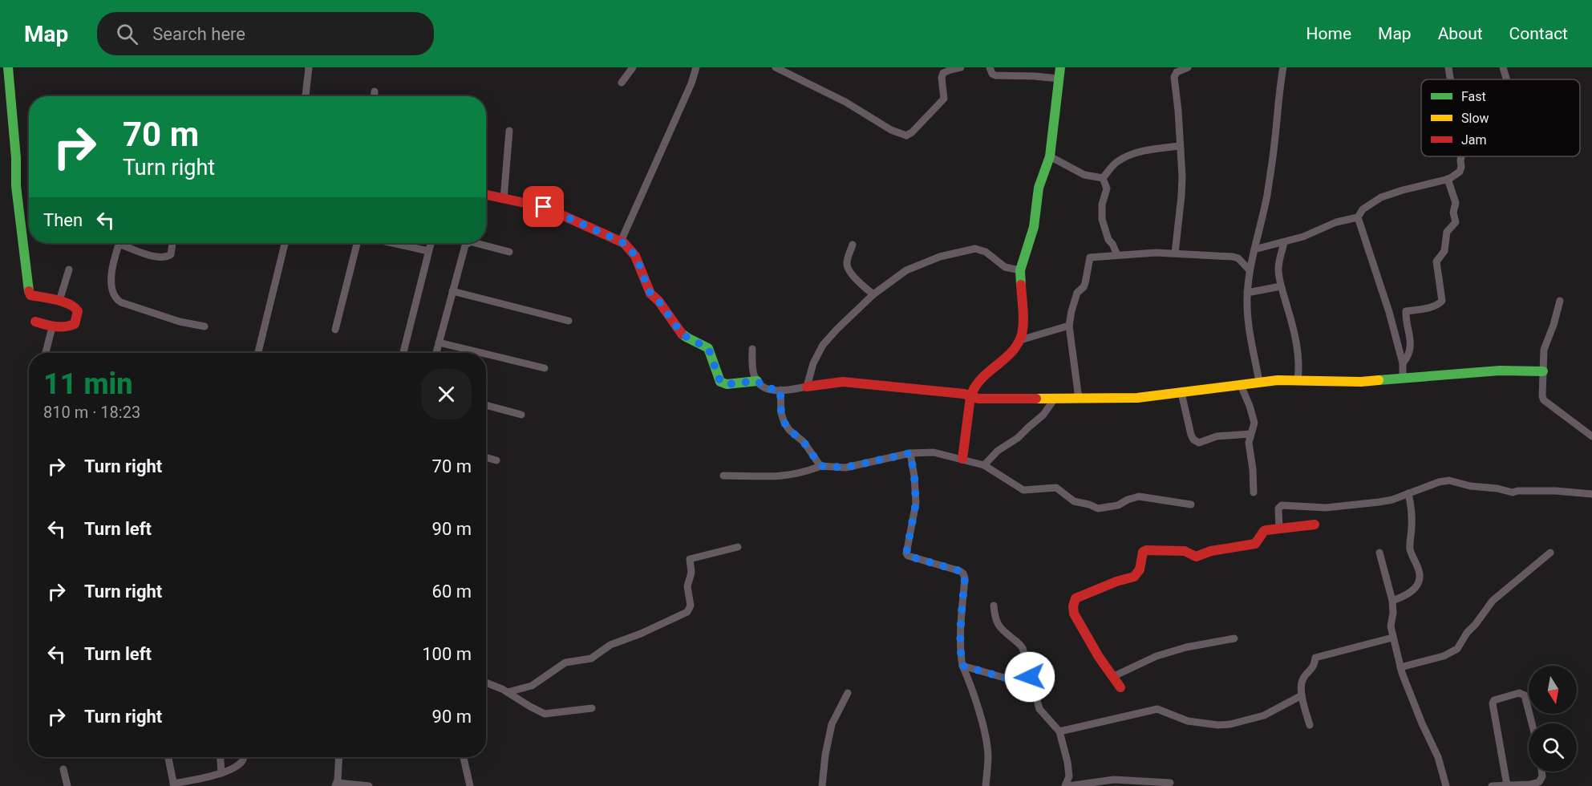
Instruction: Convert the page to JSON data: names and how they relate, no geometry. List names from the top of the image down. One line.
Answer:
{"legend":["Fast","Slow","Jam"],"north":"bottom","page":{"header":"Map","search":"Search here","nav":["Home","Map","About","Contact"],"turn":["70 m","Turn right"],"then":"Then","heading":["11 min","810 m · 18:23"],"list":[{"name":"Turn right","value":"70 m"},{"name":"Turn left","value":"90 m"},{"name":"Turn right","value":"60 m"},{"name":"Turn left","value":"100 m"},{"name":"Turn right","value":"90 m"}]}}
